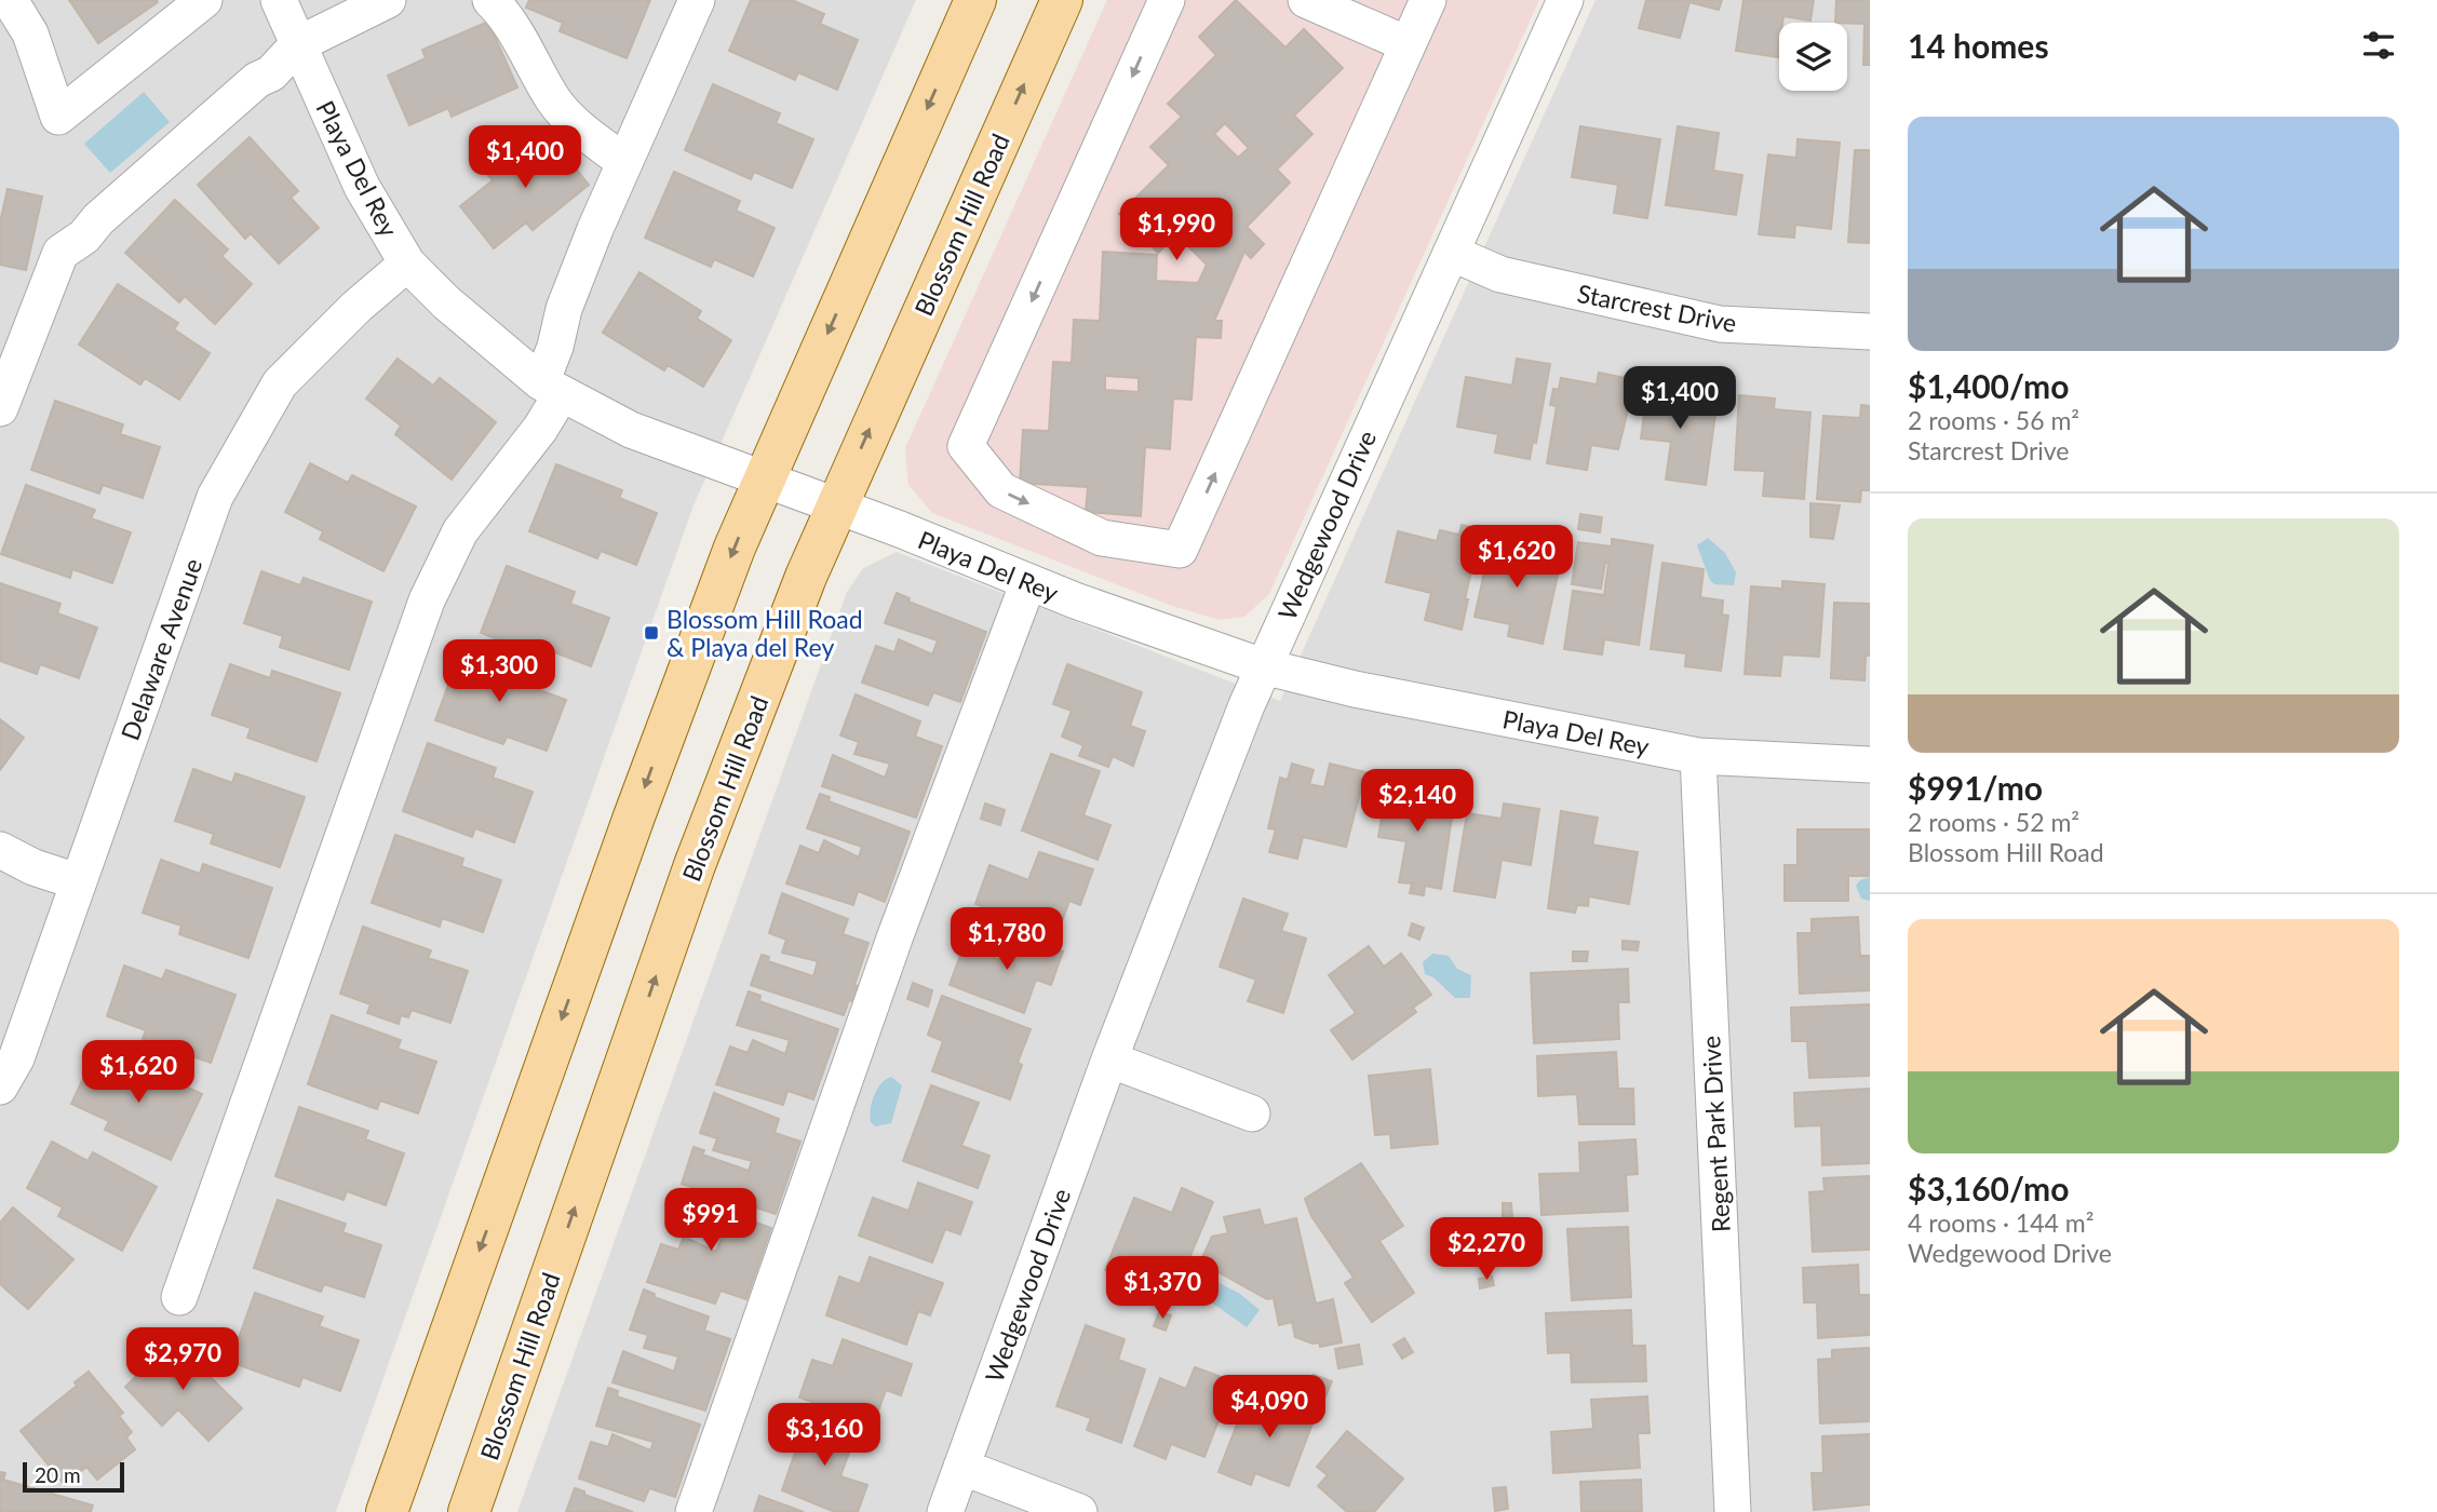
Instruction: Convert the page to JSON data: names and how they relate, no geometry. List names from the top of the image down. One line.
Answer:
{"streets":{"main road":["Blossom Hill Road"],"street":["Playa Del Rey","Starcrest Drive","Wedgewood Drive","Delaware Avenue","Regent Park Drive"]},"crossings":[["Playa Del Rey","Blossom Hill Road"],["Playa Del Rey","Wedgewood Drive"],["Playa Del Rey","Delaware Avenue"],["Playa Del Rey","Regent Park Drive"],["Starcrest Drive","Wedgewood Drive"]],"places":{"transit":["Blossom Hill Road & Playa del Rey"]},"scale_bar":"20 m","page":{"heading":"14 homes","list":[{"name":"$1,400/mo","note":"2 rooms · 56 m² · Starcrest Drive"},{"name":"$991/mo","note":"2 rooms · 52 m² · Blossom Hill Road"},{"name":"$3,160/mo","note":"4 rooms · 144 m² · Wedgewood Drive"}],"price":["$1,400","$1,990","$1,400","$1,620","$1,300","$2,140","$1,780","$1,620","$991","$2,270","$1,370","$2,970","$4,090","$3,160"],"scale":"20 m"}}
